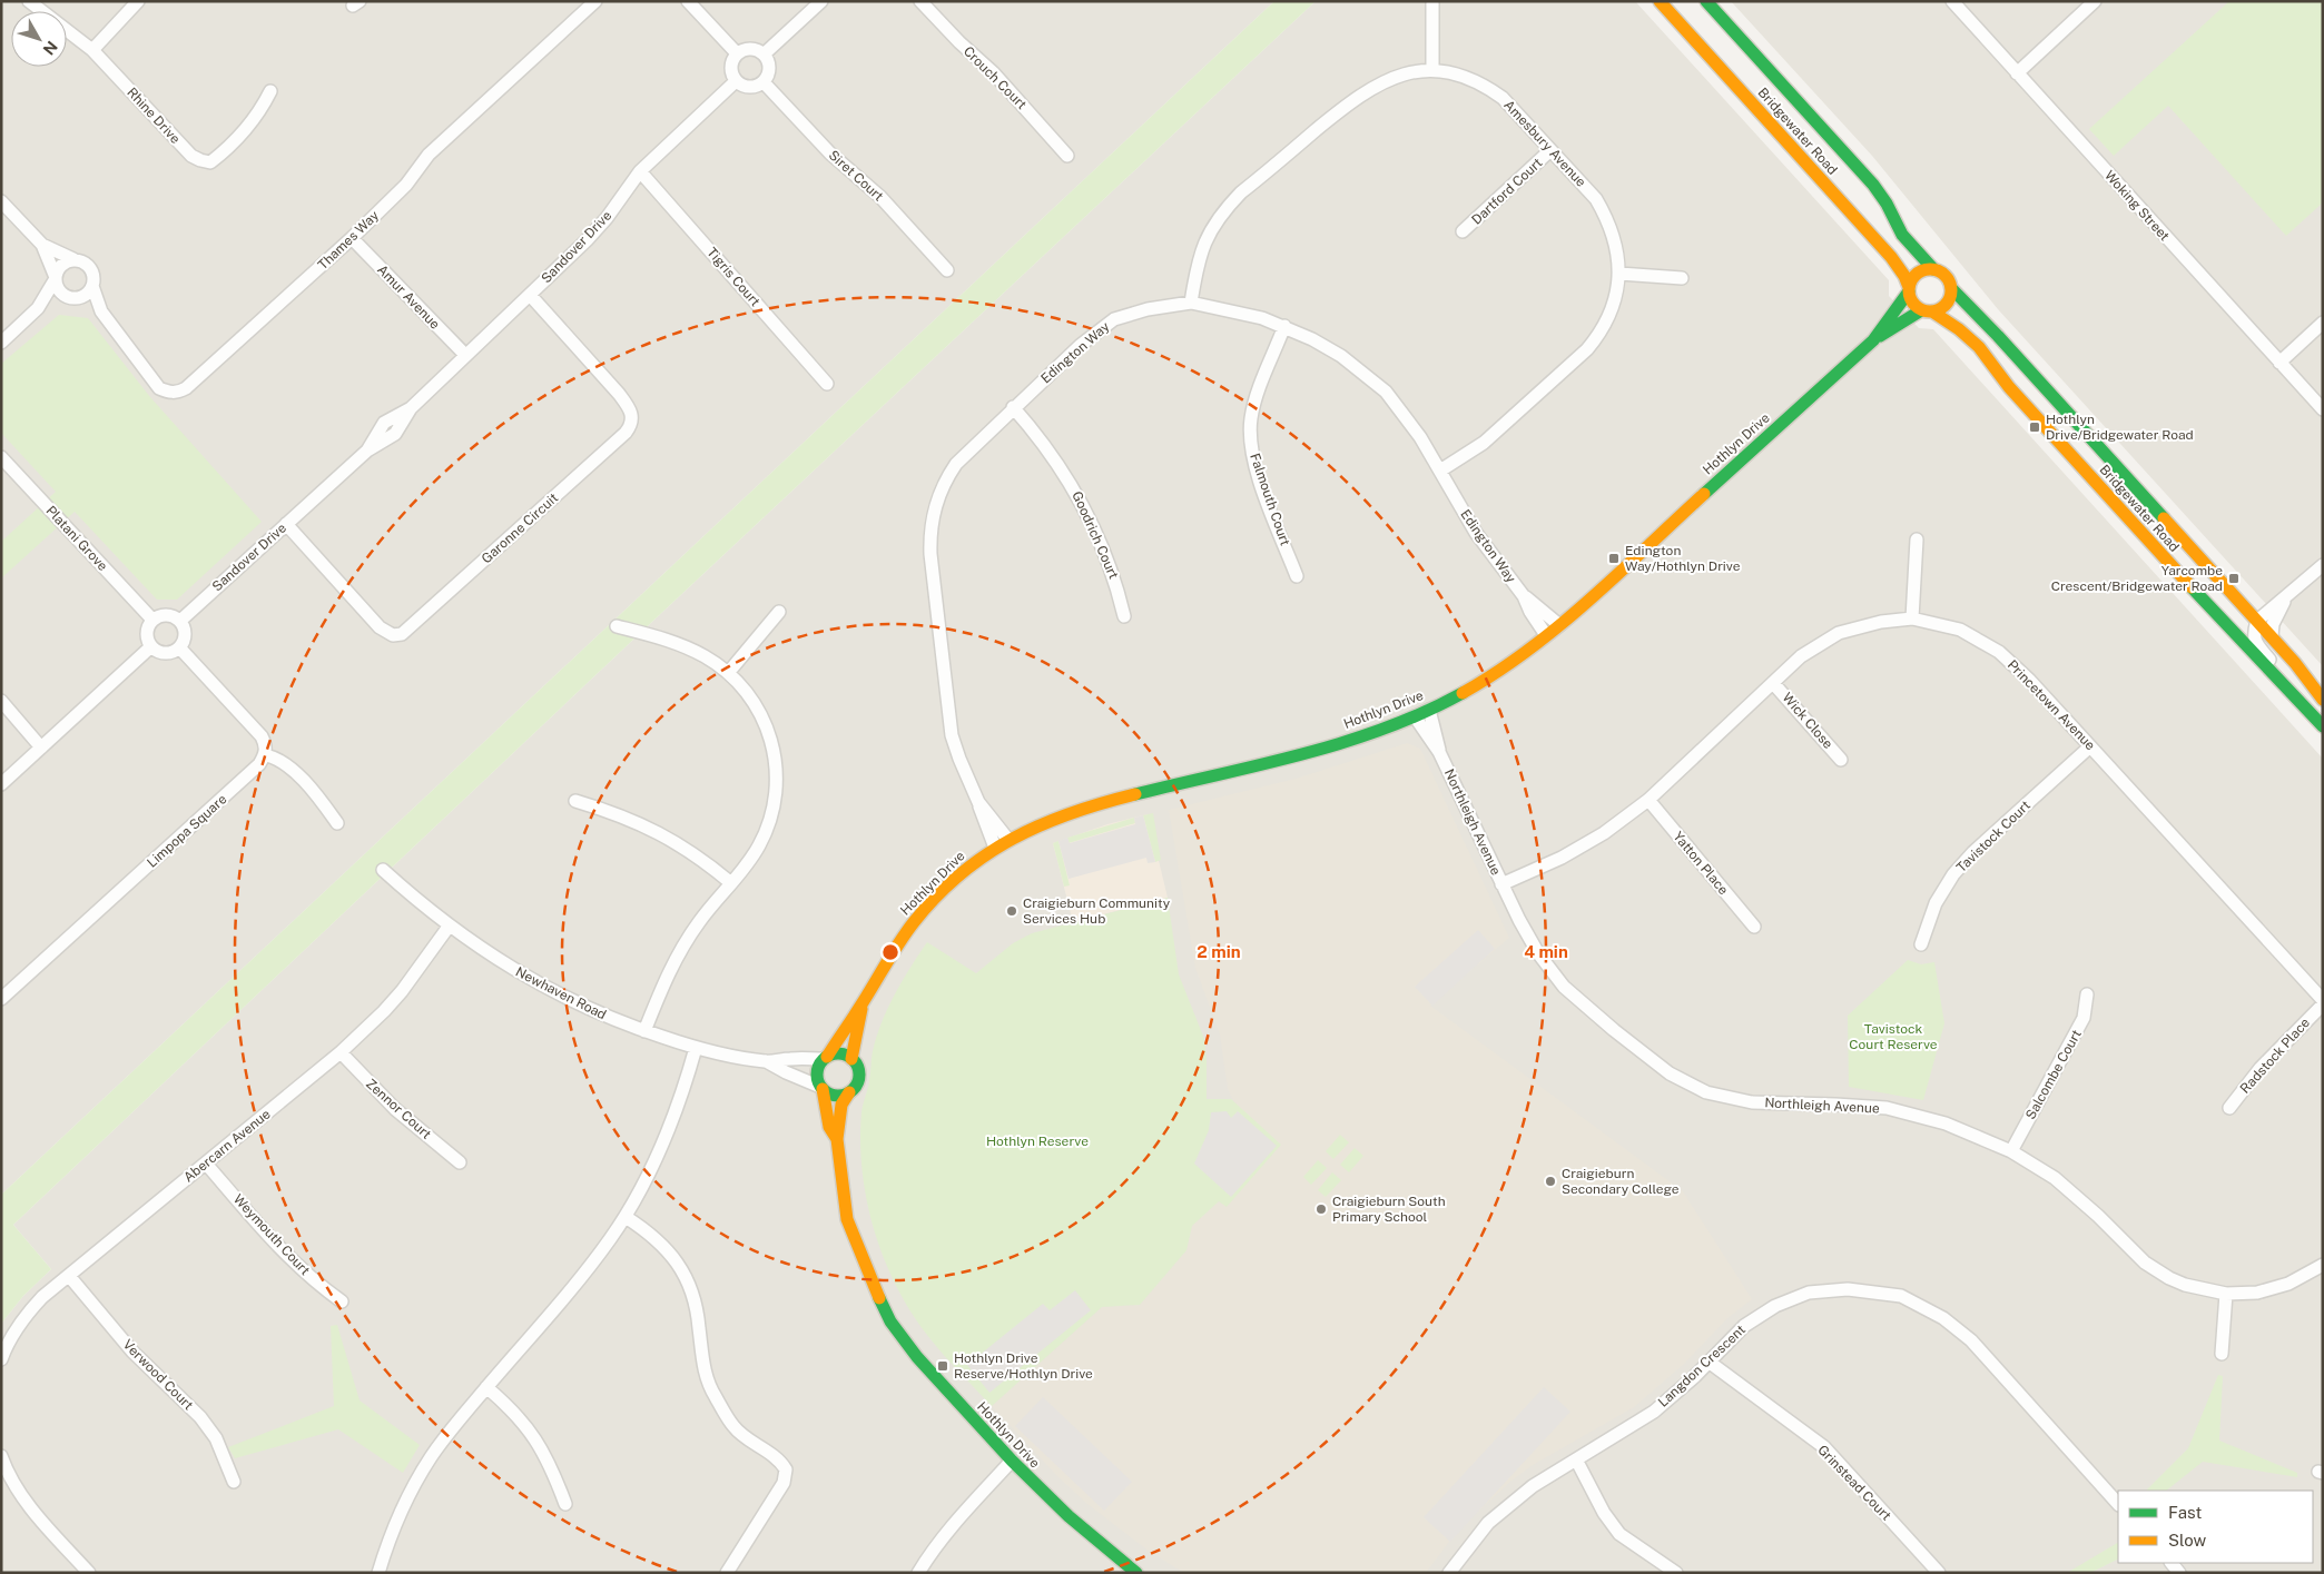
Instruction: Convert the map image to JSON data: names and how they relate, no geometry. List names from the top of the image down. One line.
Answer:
{"streets":{"street":["Crouch Court","Rhine Drive","Bridgewater Road","Amesbury Avenue","Siret Court","Dartford Court","Woking Street","Thames Way","Sandover Drive","Tigris Court","Amur Avenue","Edington Way","Hothlyn Drive","Falmouth Court","Garonne Circuit","Goodrich Court","Platani Grove","Princetown Avenue","Wick Close","Northleigh Avenue","Limpopa Square","Tavistock Court","Yatton Place","Newhaven Road","Radstock Place","Salcombe Court","Zennor Court","Abercarn Avenue","Weymouth Court","Langdon Crescent","Verwood Court","Grinstead Court"]},"crossings":[["Bridgewater Road","Hothlyn Drive"],["Amesbury Avenue","Dartford Court"],["Amesbury Avenue","Edington Way"],["Siret Court","Sandover Drive"],["Thames Way","Amur Avenue"],["Sandover Drive","Tigris Court"],["Sandover Drive","Amur Avenue"],["Sandover Drive","Garonne Circuit"],["Sandover Drive","Platani Grove"],["Edington Way","Hothlyn Drive"],["Edington Way","Falmouth Court"],["Edington Way","Goodrich Court"],["Hothlyn Drive","Northleigh Avenue"],["Hothlyn Drive","Newhaven Road"],["Princetown Avenue","Wick Close"],["Princetown Avenue","Northleigh Avenue"],["Princetown Avenue","Tavistock Court"],["Princetown Avenue","Yatton Place"],["Northleigh Avenue","Salcombe Court"],["Newhaven Road","Abercarn Avenue"],["Zennor Court","Abercarn Avenue"],["Abercarn Avenue","Weymouth Court"],["Abercarn Avenue","Verwood Court"],["Langdon Crescent","Grinstead Court"]],"parks":["Tavistock Court Reserve","Hothlyn Reserve"],"places":{"transit":["Hothlyn Drive/Bridgewater Road","Edington Way/Hothlyn Drive","Yarcombe Crescent/Bridgewater Road","Hothlyn Drive Reserve/Hothlyn Drive"],"other":["Craigieburn Community Services Hub","Craigieburn Secondary College","Craigieburn South Primary School"]},"legend":["Fast","Slow"],"north":"bottom right","rings":["2 min","4 min"]}
